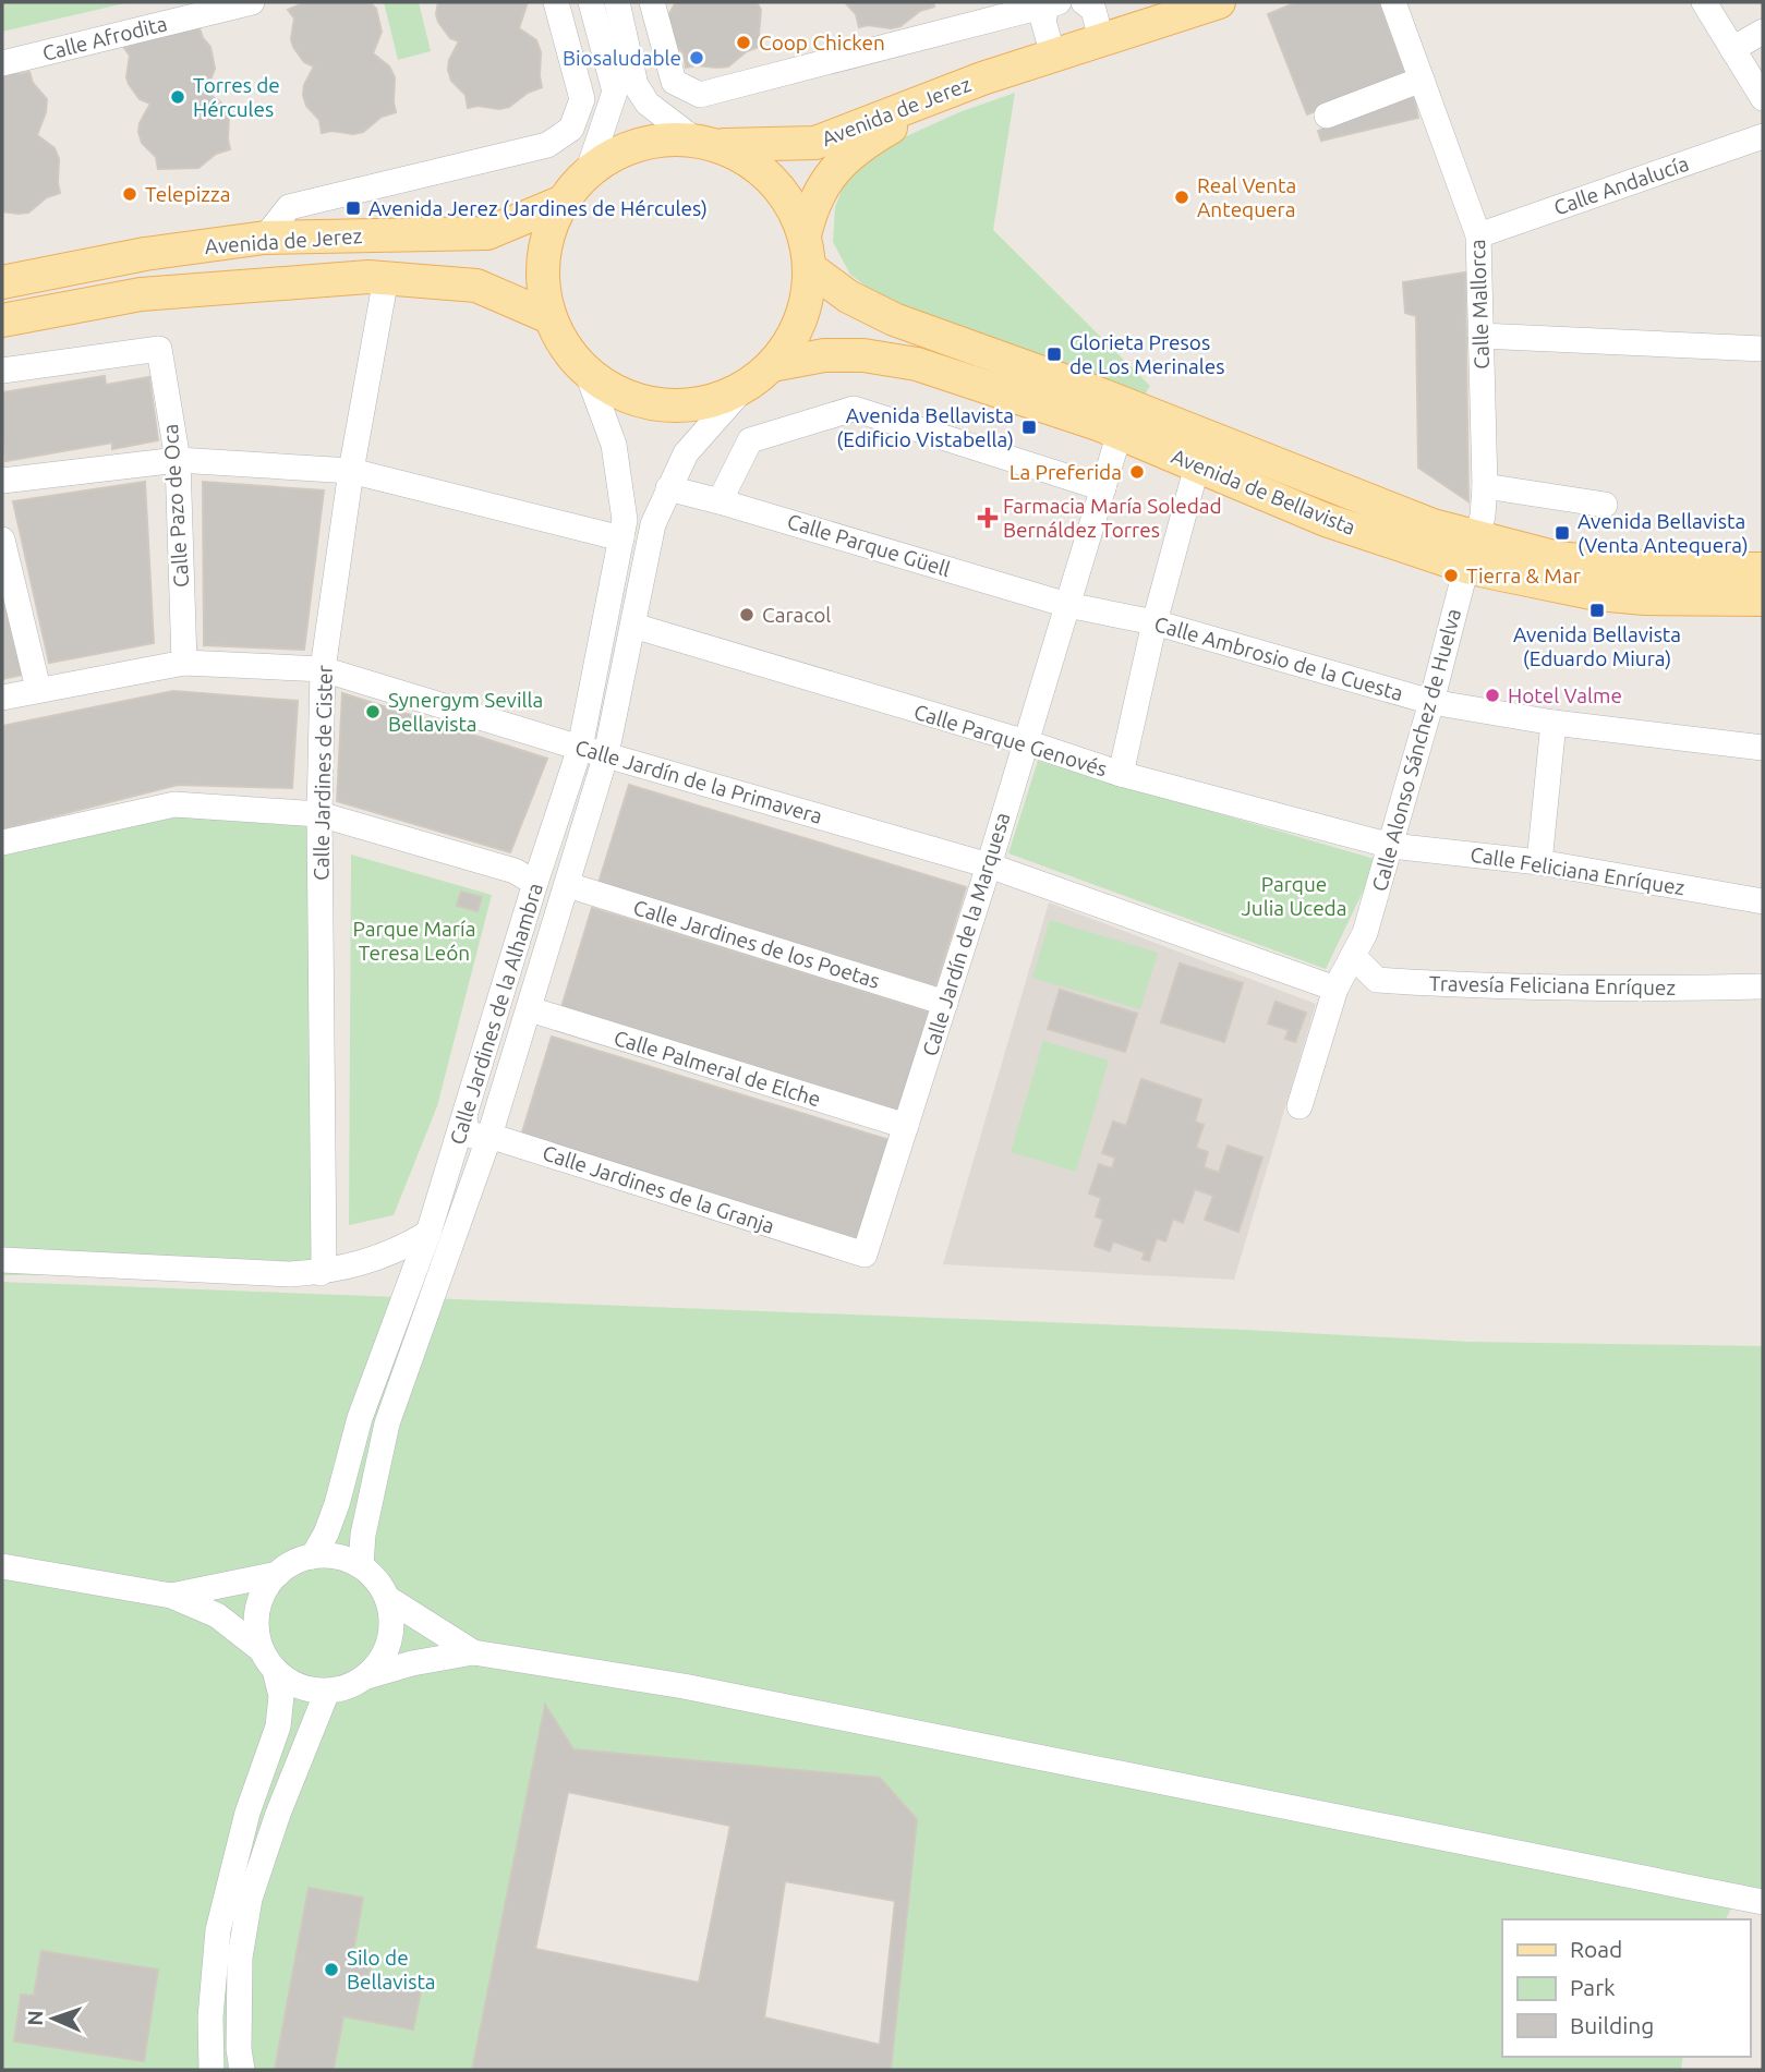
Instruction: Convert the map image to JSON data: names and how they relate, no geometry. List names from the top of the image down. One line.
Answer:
{"streets":{"main road":["Avenida de Jerez","Avenida de Bellavista"],"street":["Calle Afrodita","Calle Andalucía","Calle Mallorca","Calle Pazo de Oca","Calle Parque Güell","Calle Ambrosio de la Cuesta","Calle Parque Genovés","Calle Alonso Sánchez de Huelva","Calle Jardines de Cister","Calle Jardín de la Primavera","Calle Feliciana Enríquez","Calle Jardín de la Marquesa","Calle Jardines de los Poetas","Travesía Feliciana Enríquez","Calle Jardines de la Alhambra","Calle Palmeral de Elche","Calle Jardines de la Granja"]},"crossings":[["Avenida de Jerez","Avenida de Bellavista"],["Avenida de Jerez","Calle Jardines de Cister"],["Avenida de Jerez","Calle Jardines de la Alhambra"],["Calle Andalucía","Calle Mallorca"],["Calle Mallorca","Avenida de Bellavista"],["Calle Mallorca","Calle Alonso Sánchez de Huelva"],["Avenida de Bellavista","Calle Alonso Sánchez de Huelva"],["Avenida de Bellavista","Calle Jardín de la Marquesa"],["Avenida de Bellavista","Calle Jardines de la Alhambra"],["Calle Pazo de Oca","Calle Jardín de la Primavera"],["Calle Parque Güell","Calle Ambrosio de la Cuesta"],["Calle Parque Güell","Calle Jardín de la Marquesa"],["Calle Parque Güell","Calle Jardines de la Alhambra"],["Calle Ambrosio de la Cuesta","Calle Alonso Sánchez de Huelva"],["Calle Ambrosio de la Cuesta","Calle Jardín de la Marquesa"],["Calle Parque Genovés","Calle Alonso Sánchez de Huelva"],["Calle Parque Genovés","Calle Feliciana Enríquez"],["Calle Parque Genovés","Calle Jardín de la Marquesa"],["Calle Parque Genovés","Calle Jardines de la Alhambra"],["Calle Alonso Sánchez de Huelva","Calle Jardín de la Primavera"],["Calle Alonso Sánchez de Huelva","Calle Feliciana Enríquez"],["Calle Alonso Sánchez de Huelva","Travesía Feliciana Enríquez"],["Calle Jardines de Cister","Calle Jardín de la Primavera"],["Calle Jardín de la Primavera","Calle Jardín de la Marquesa"],["Calle Jardín de la Primavera","Calle Jardines de la Alhambra"],["Calle Jardín de la Marquesa","Calle Jardines de los Poetas"],["Calle Jardín de la Marquesa","Calle Palmeral de Elche"],["Calle Jardín de la Marquesa","Calle Jardines de la Granja"],["Calle Jardines de los Poetas","Calle Jardines de la Alhambra"],["Calle Jardines de la Alhambra","Calle Palmeral de Elche"],["Calle Jardines de la Alhambra","Calle Jardines de la Granja"]],"parks":["Parque Julia Uceda","Parque María Teresa León"],"places":{"other":["Coop Chicken","Biosaludable","Torres de Hércules","Telepizza","Real Venta Antequera","La Preferida","Tierra & Mar","Caracol","Hotel Valme","Synergym Sevilla Bellavista","Silo de Bellavista"],"transit":["Avenida Jerez (Jardines de Hércules)","Glorieta Presos de Los Merinales","Avenida Bellavista (Edificio Vistabella)","Avenida Bellavista (Venta Antequera)","Avenida Bellavista (Eduardo Miura)"],"health":["Farmacia María Soledad Bernáldez Torres"]},"legend":["Road","Park","Building"],"north":"left"}
